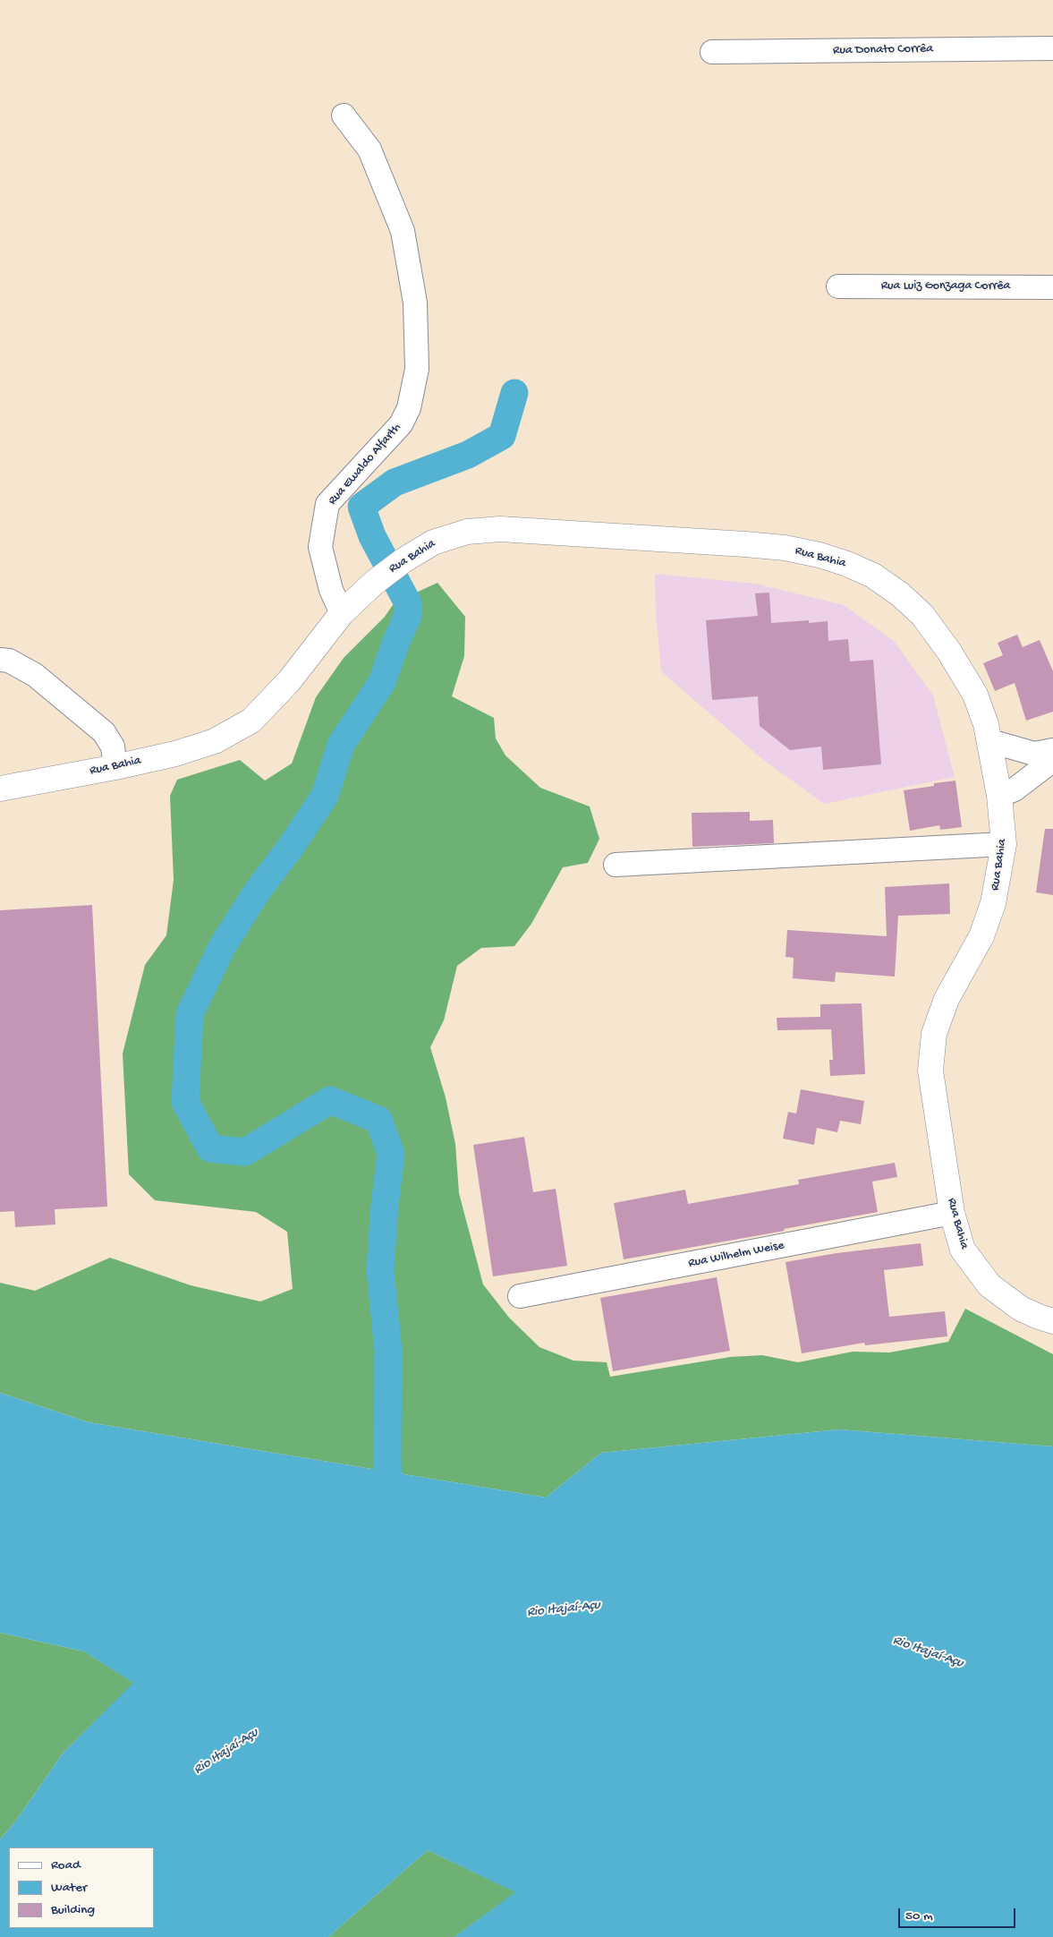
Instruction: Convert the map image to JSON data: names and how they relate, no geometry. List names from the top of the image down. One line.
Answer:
{"streets":{"main road":["Rua Bahia"],"street":["Rua Donato Corrêa","Rua Luiz Gonzaga Corrêa","Rua Ewaldo Alfarth","Rua Wilhelm Weise"]},"crossings":[["Rua Ewaldo Alfarth","Rua Bahia"],["Rua Bahia","Rua Wilhelm Weise"]],"water":["Rio Itajaí-Açu"],"legend":["Road","Water","Building"],"scale_bar":"50 m"}
